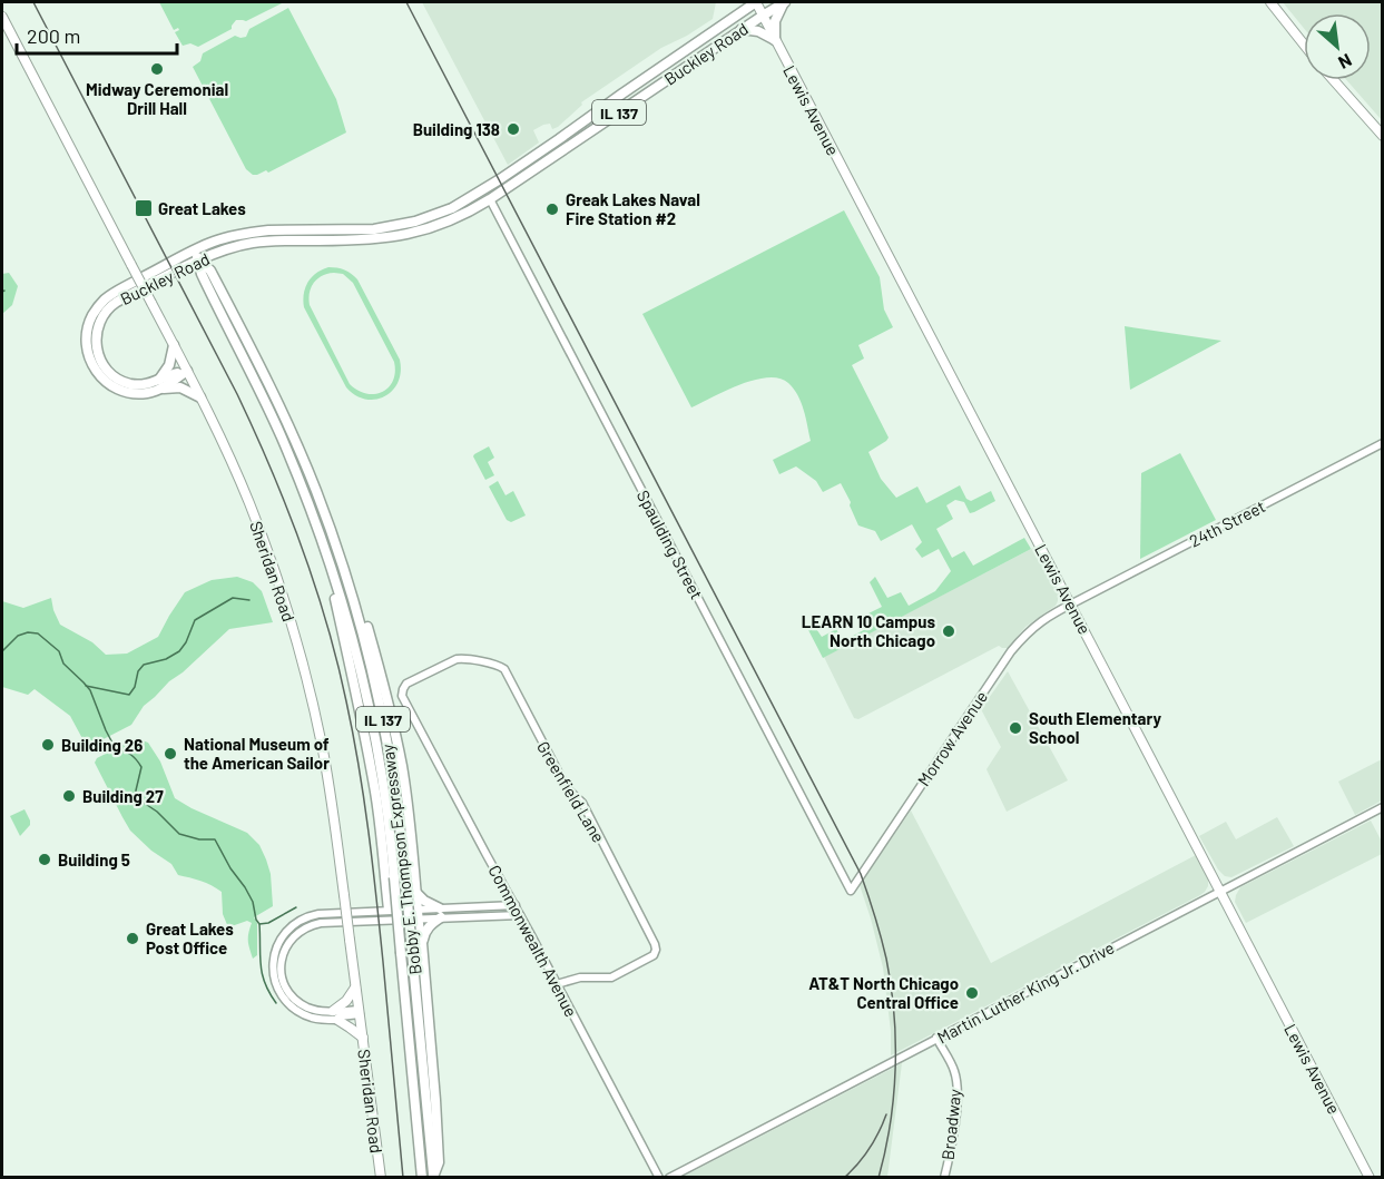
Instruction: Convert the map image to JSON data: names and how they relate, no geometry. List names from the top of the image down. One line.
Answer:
{"streets":{"highway":["Buckley Road","IL 137","Bobby E. Thompson Expressway"],"main road":["Lewis Avenue","Sheridan Road"],"street":["24th Street","Spaulding Street","Morrow Avenue","Greenfield Lane","Commonwealth Avenue","Martin Luther King Jr. Drive","Broadway"]},"crossings":[["Buckley Road","Lewis Avenue"],["Buckley Road","Spaulding Street"],["Buckley Road","Sheridan Road"],["Buckley Road","Bobby E. Thompson Expressway"],["Lewis Avenue","24th Street"],["Lewis Avenue","Morrow Avenue"],["Lewis Avenue","Martin Luther King Jr. Drive"],["24th Street","Morrow Avenue"],["Spaulding Street","Morrow Avenue"],["Greenfield Lane","Commonwealth Avenue"],["Martin Luther King Jr. Drive","Broadway"]],"places":{"other":["Midway Ceremonial Drill Hall","Building 138","Greak Lakes Naval Fire Station #2","LEARN 10 Campus North Chicago","South Elementary School","Building 26","National Museum of the American Sailor","Building 27","Building 5","Great Lakes Post Office","AT&T North Chicago Central Office"],"transit":["Great Lakes"]},"scale_bar":"200 m","north":"bottom right"}
